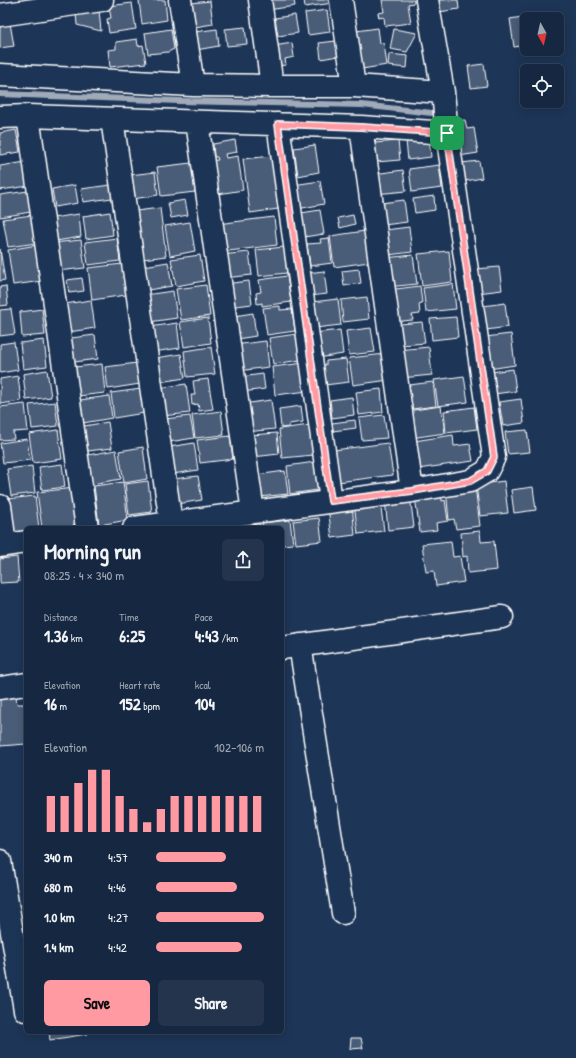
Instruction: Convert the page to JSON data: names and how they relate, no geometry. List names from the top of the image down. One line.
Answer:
{"north":"bottom","page":{"heading":["Morning run","08:25 · 4 × 340 m"],"stats":[["Distance","1.36 km"],["Time","6:25"],["Pace","4:43 /km"],["Elevation","16 m"],["Heart rate","152 bpm"],["kcal","104"]],"chart":["Elevation","102–106 m"],"list":[{"name":"340 m","note":"4:57"},{"name":"680 m","note":"4:46"},{"name":"1.0 km","note":"4:27"},{"name":"1.4 km","note":"4:42"}],"buttons":["Save","Share"]}}
